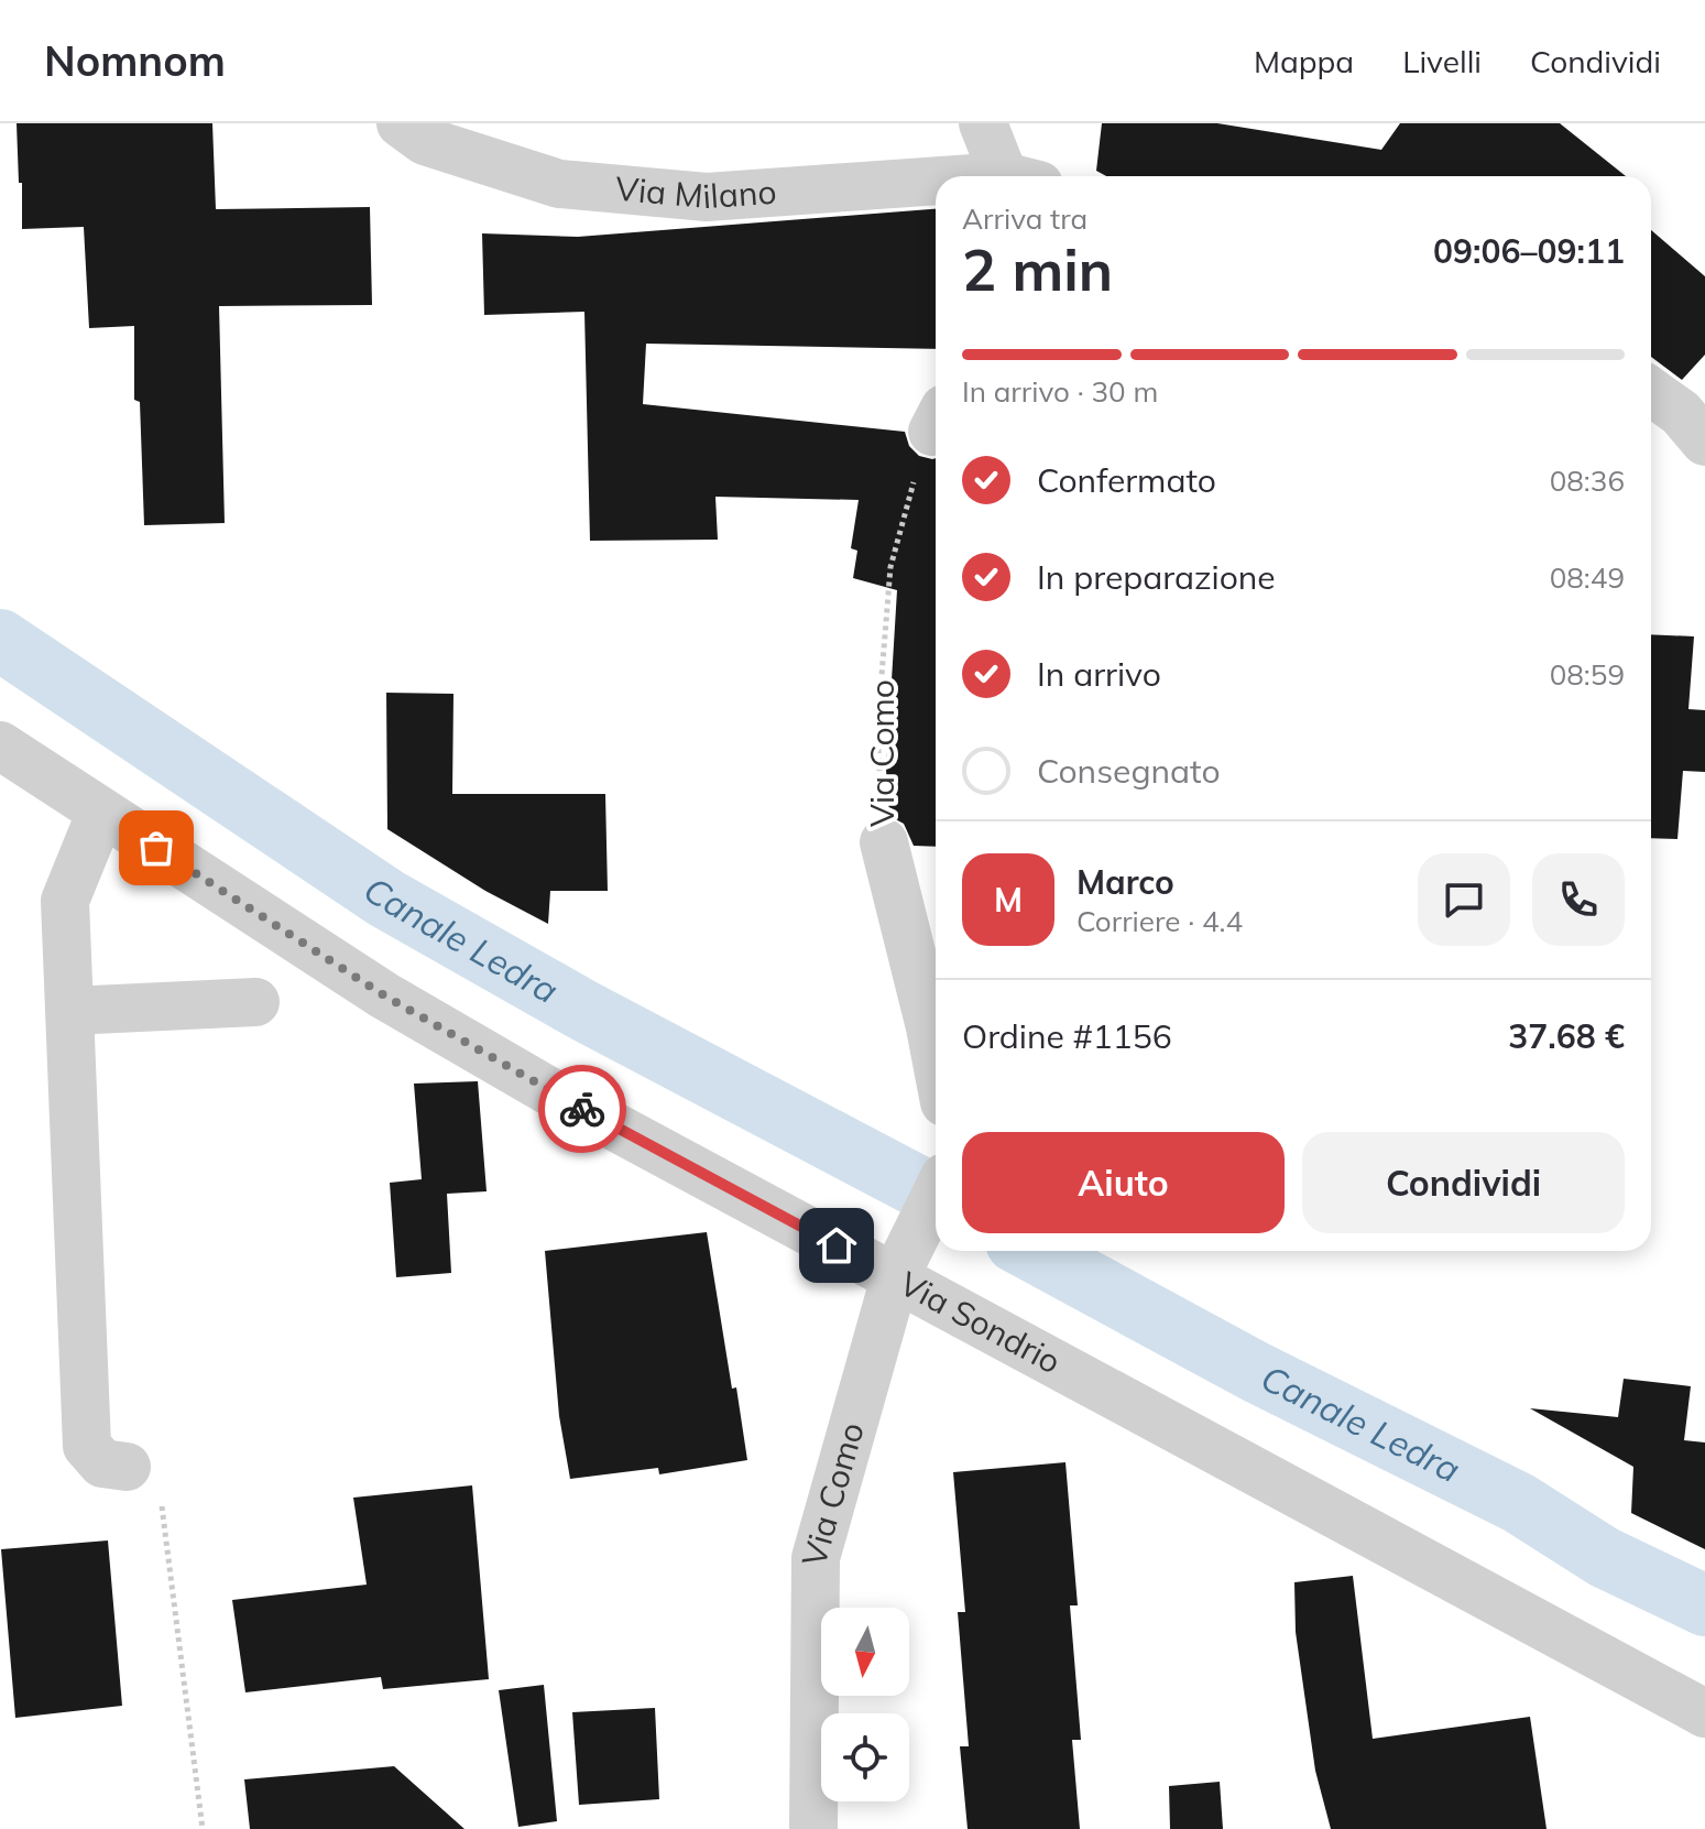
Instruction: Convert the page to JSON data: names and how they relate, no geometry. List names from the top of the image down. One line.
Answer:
{"streets":{"street":["Via Milano","Via Como","Via Sondrio"]},"crossings":[["Via Como","Via Sondrio"]],"water":["Canale Ledra"],"north":"bottom","page":{"header":"Nomnom","nav":["Mappa","Livelli","Condividi"],"heading":["2 min","Arriva tra","09:06–09:11"],"panel":["Marco","Corriere · 4.4","Ordine #1156","37.68 €"],"bar":"In arrivo · 30 m","list":[["Confermato","08:36"],["In preparazione","08:49"],["In arrivo","08:59"],"Consegnato"],"round":"M","buttons":["Aiuto","Condividi"]}}
